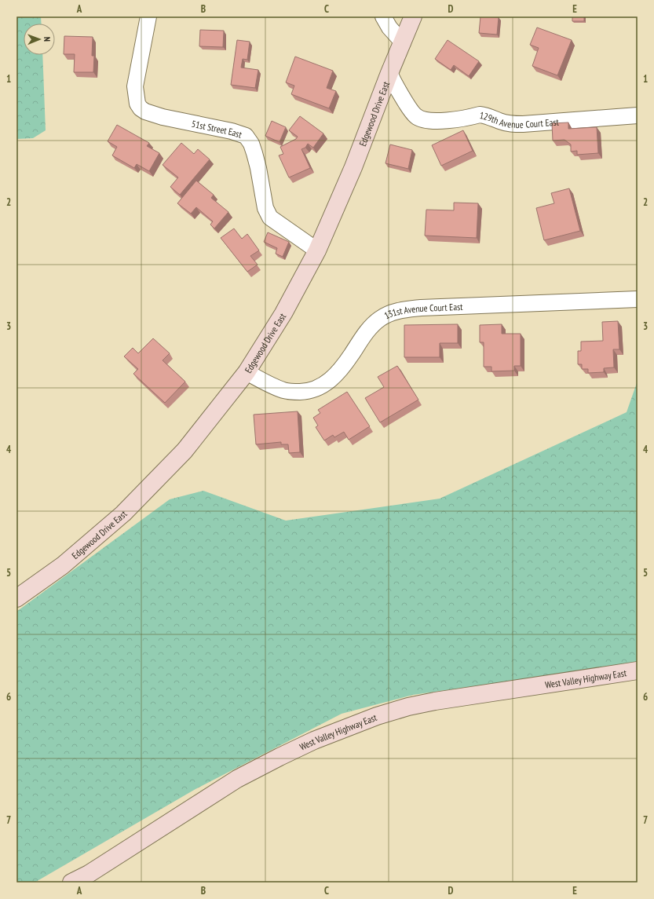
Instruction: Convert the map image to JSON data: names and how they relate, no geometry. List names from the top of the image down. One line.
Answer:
{"streets":{"street":["Edgewood Drive East","129th Avenue Court East","51st Street East","131st Avenue Court East","West Valley Highway East"]},"crossings":[["Edgewood Drive East","129th Avenue Court East"],["Edgewood Drive East","51st Street East"],["Edgewood Drive East","131st Avenue Court East"]],"north":"right","grid":{"columns":["A","B","C","D","E"],"rows":["1","2","3","4","5","6","7"]}}
